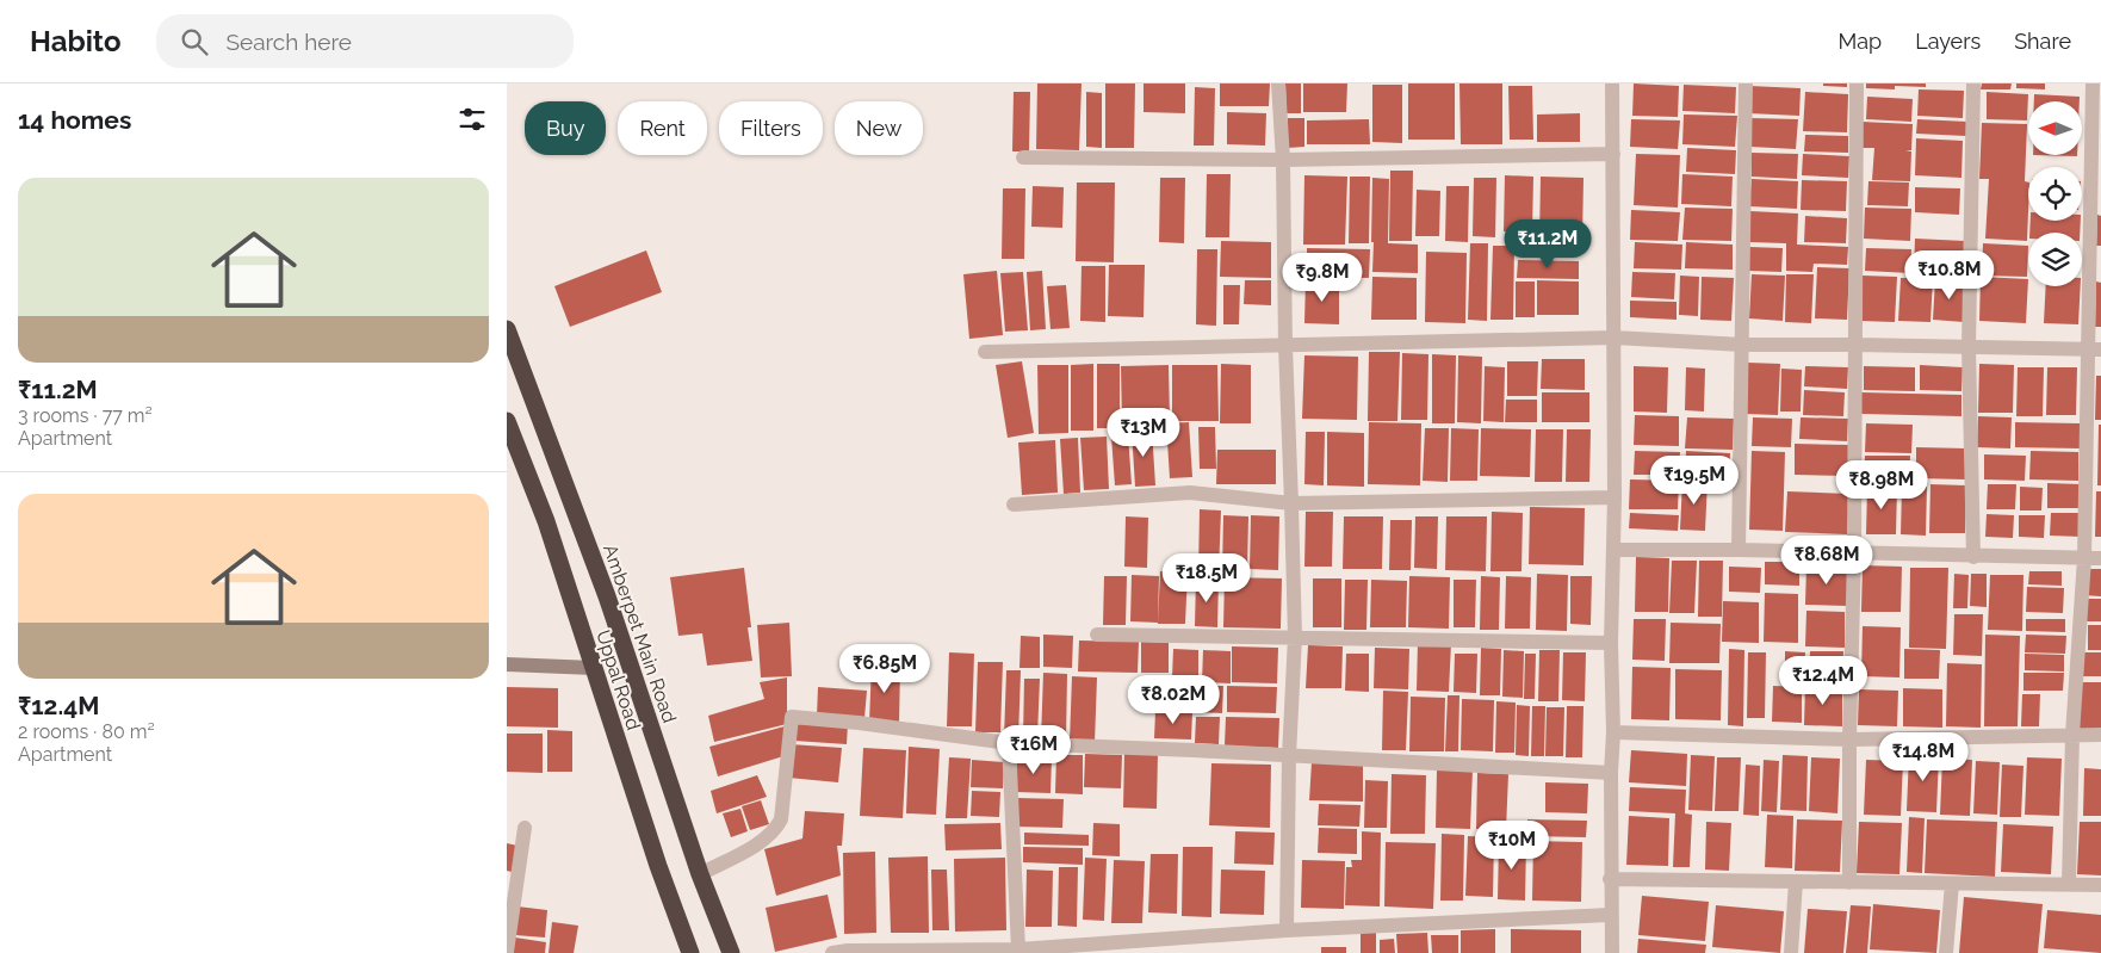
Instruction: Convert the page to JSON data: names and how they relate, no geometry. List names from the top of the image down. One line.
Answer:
{"streets":{"highway":["Amberpet Main Road","Uppal Road"]},"north":"left","page":{"header":"Habito","search":"Search here","nav":["Map","Layers","Share"],"heading":"14 homes","chip":["Buy","Rent","Filters","New"],"list":[{"name":"₹11.2M","note":"3 rooms · 77 m² · Apartment"},{"name":"₹12.4M","note":"2 rooms · 80 m² · Apartment"}],"price":["₹11.2M","₹10.8M","₹9.8M","₹13M","₹19.5M","₹8.98M","₹8.68M","₹18.5M","₹6.85M","₹12.4M","₹8.02M","₹16M","₹14.8M","₹10M"]}}
